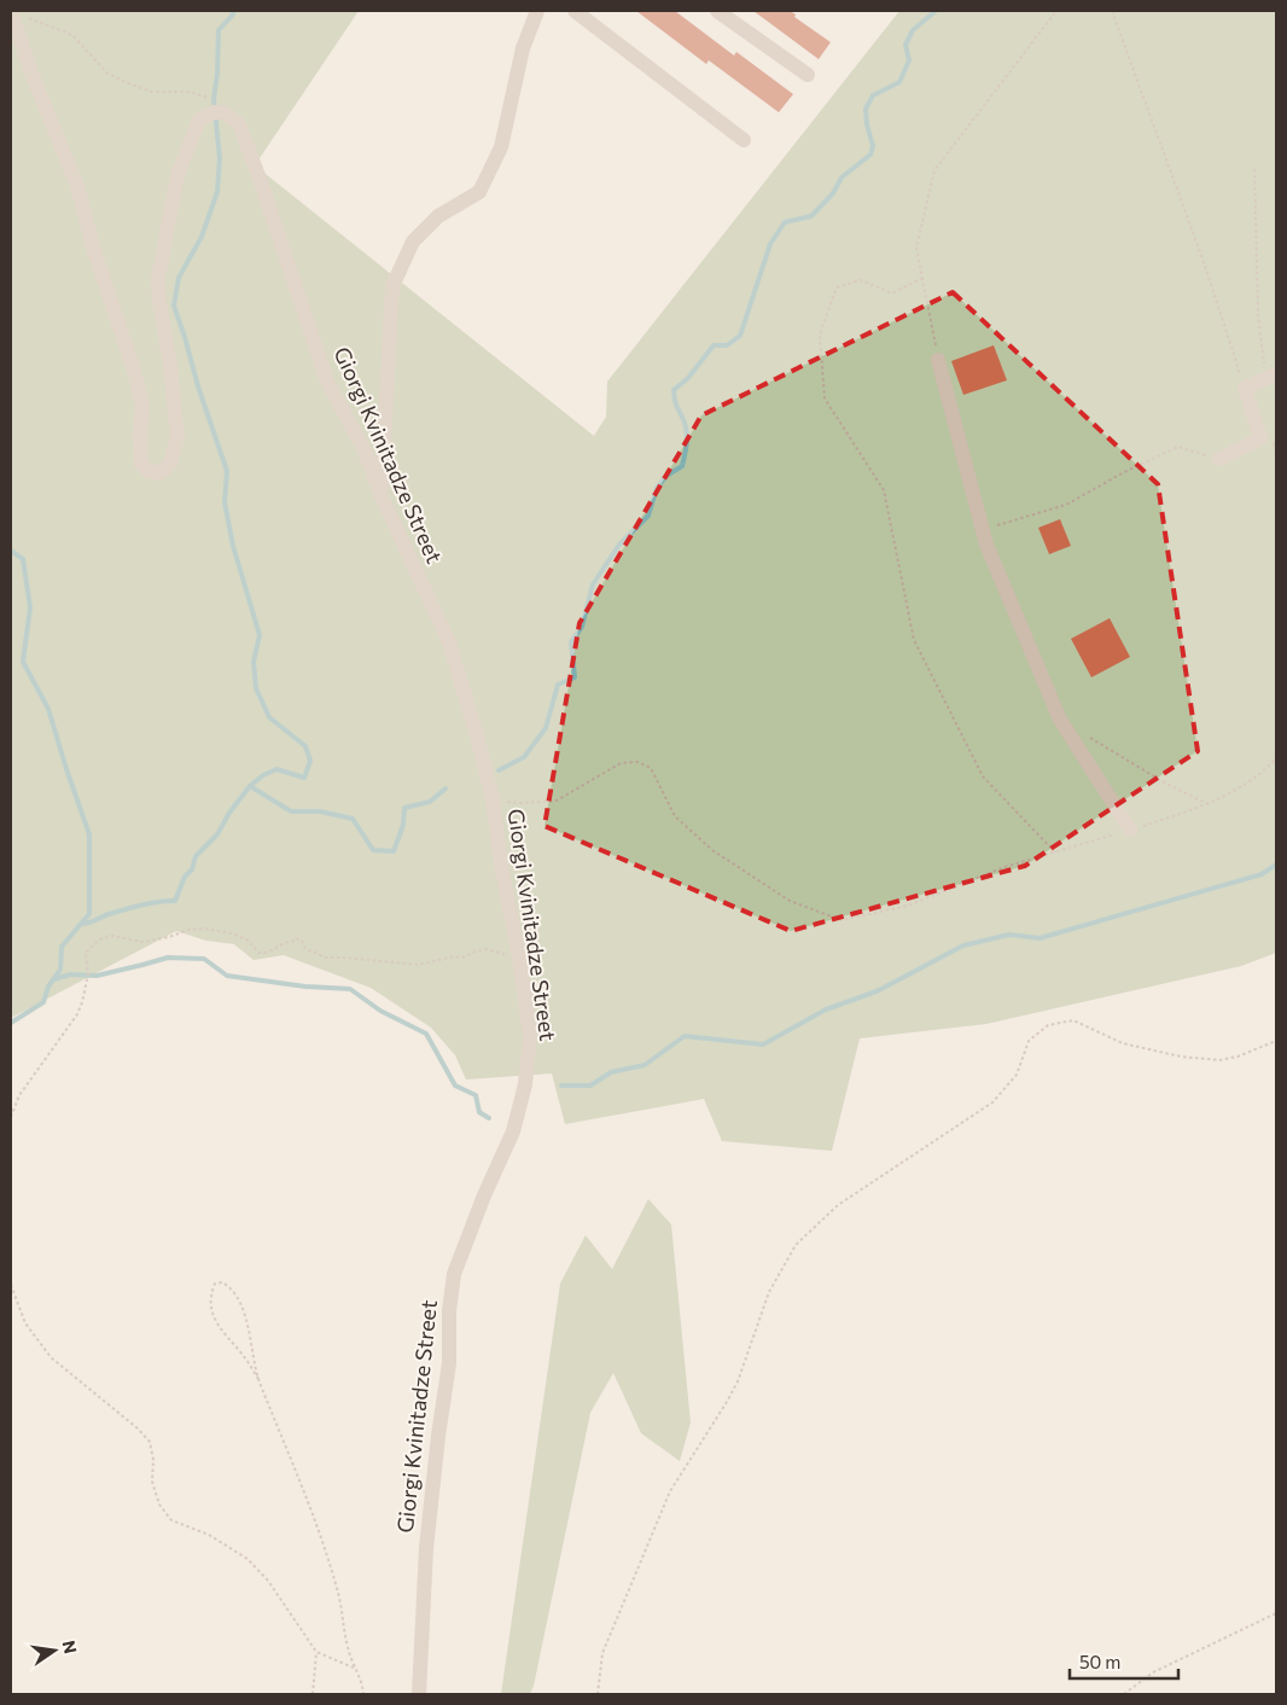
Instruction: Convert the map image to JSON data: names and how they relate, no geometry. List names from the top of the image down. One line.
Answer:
{"streets":{"street":["Giorgi Kvinitadze Street"]},"scale_bar":"50 m","north":"right"}
